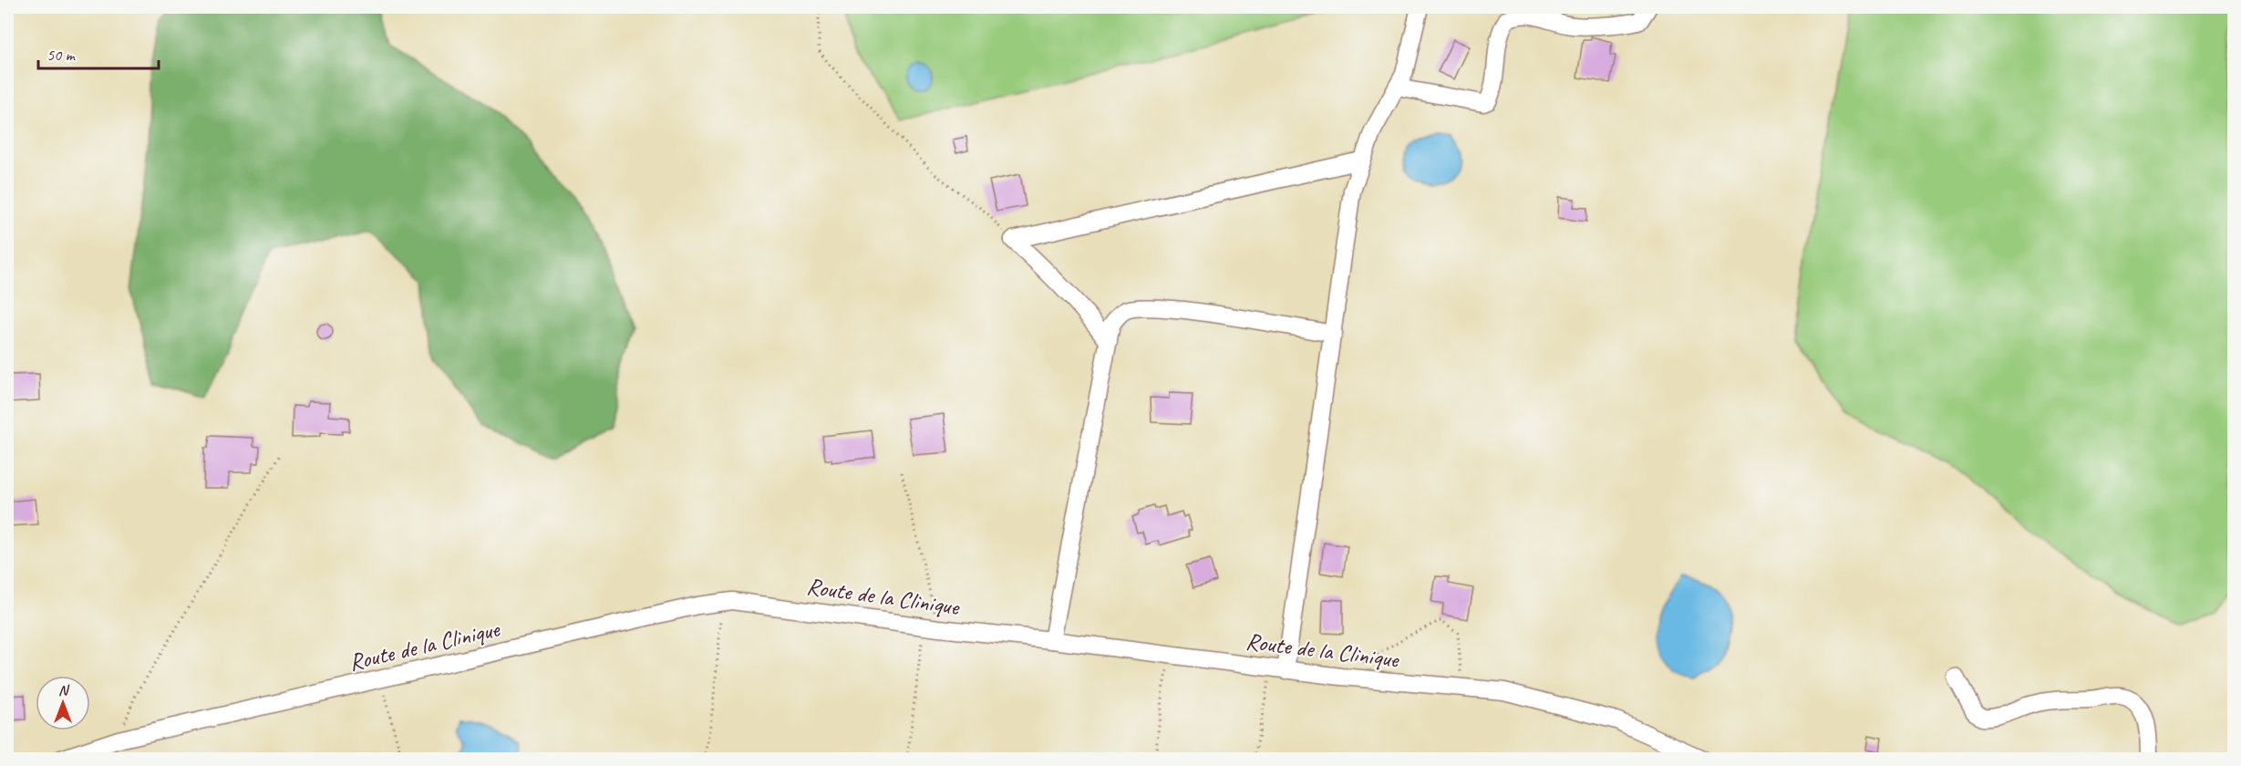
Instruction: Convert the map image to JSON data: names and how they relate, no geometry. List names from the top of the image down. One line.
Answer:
{"streets":{"street":["Route de la Clinique"]},"scale_bar":"50 m","north":"top"}
